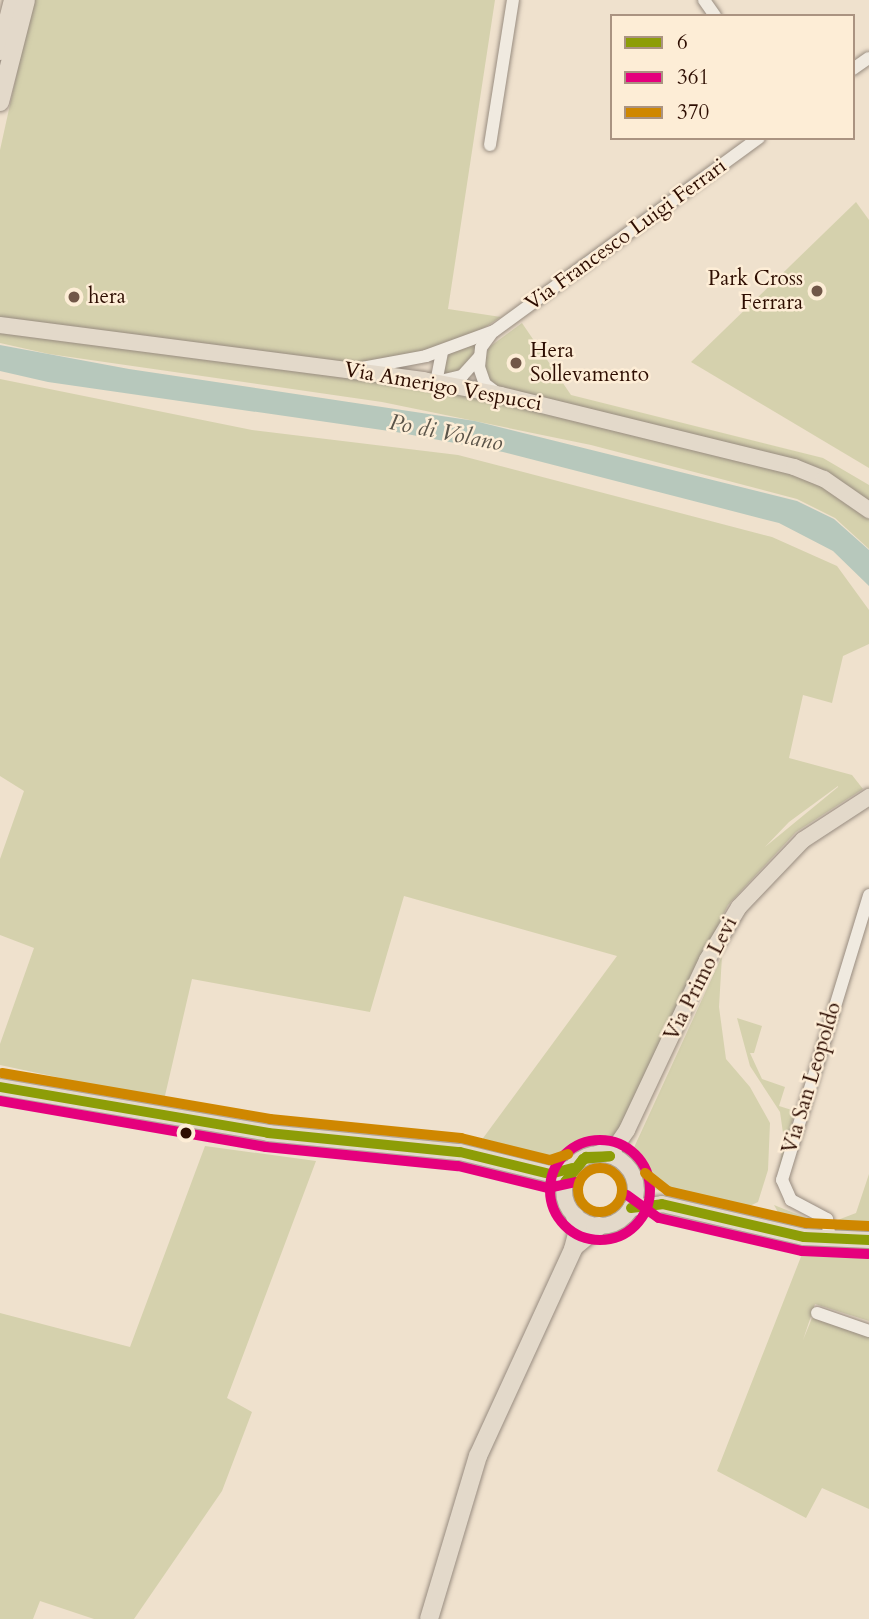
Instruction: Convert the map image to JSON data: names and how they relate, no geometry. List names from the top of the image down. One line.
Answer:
{"streets":{"main road":["Via Amerigo Vespucci","Via Primo Levi"],"street":["Via Francesco Luigi Ferrari","Via San Leopoldo"]},"crossings":[["Via Francesco Luigi Ferrari","Via Amerigo Vespucci"]],"water":["Po di Volano"],"places":["Park Cross Ferrara","hera","Hera Sollevamento"],"lines":["transit line 370","transit line 6","transit line 361"],"legend":["6","361","370"]}
